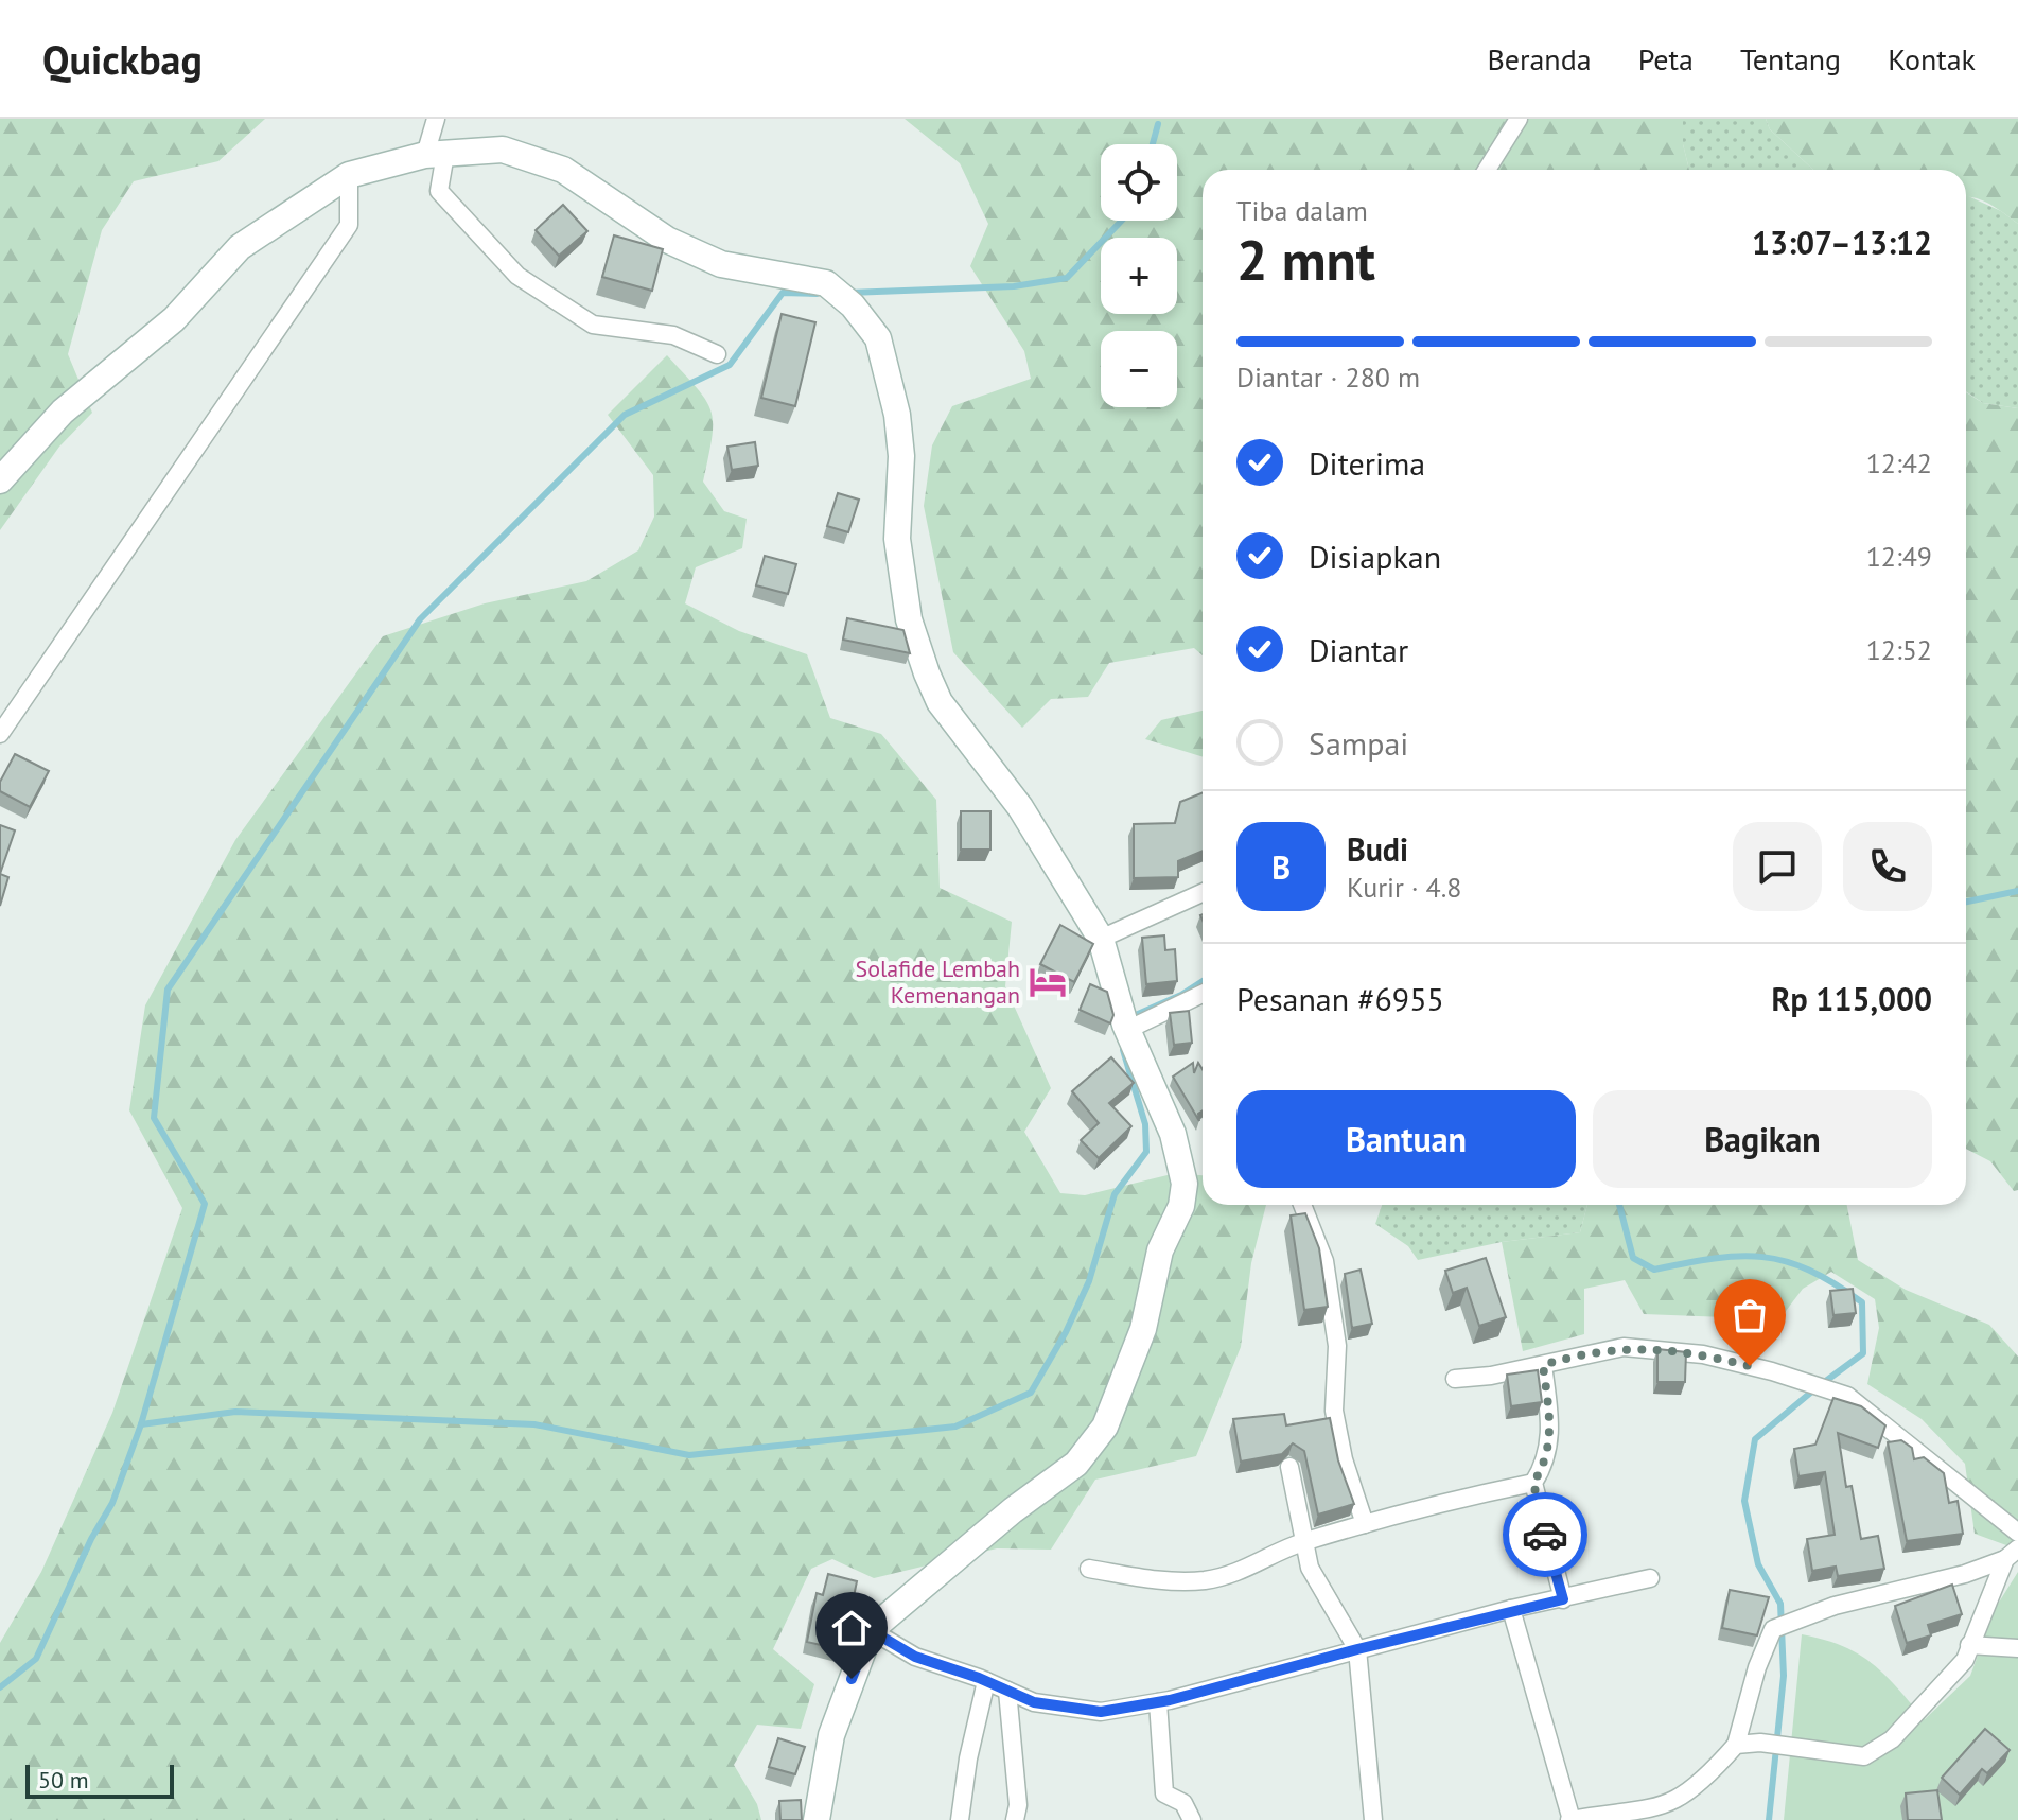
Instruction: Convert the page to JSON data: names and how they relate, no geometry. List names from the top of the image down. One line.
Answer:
{"places":{"hotel":["Solafide Lembah Kemenangan"]},"scale_bar":"50 m","page":{"header":"Quickbag","nav":["Beranda","Peta","Tentang","Kontak"],"map_buttons":["+","−"],"heading":["2 mnt","Tiba dalam","13:07–13:12"],"panel":["Budi","Kurir · 4.8","Pesanan #6955","Rp 115,000"],"bar":"Diantar · 280 m","list":[["Diterima","12:42"],["Disiapkan","12:49"],["Diantar","12:52"],"Sampai"],"round":"B","buttons":["Bantuan","Bagikan"],"scale":"50 m"}}
